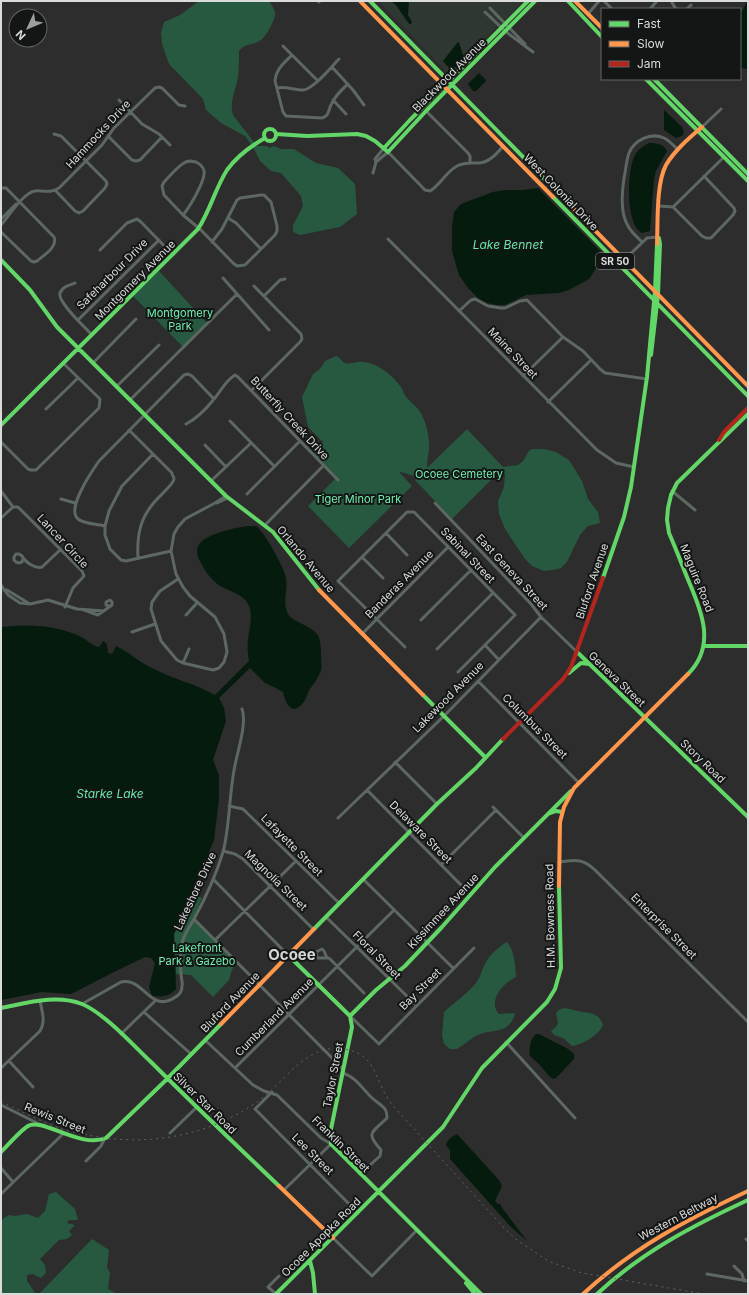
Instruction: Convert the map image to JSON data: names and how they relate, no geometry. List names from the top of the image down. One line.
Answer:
{"streets":{"main road":["Blackwood Avenue","West Colonial Drive","SR 50","Montgomery Avenue","Orlando Avenue","Maguire Road","Bluford Avenue","Geneva Street","Story Road","Kissimmee Avenue","H.M. Bowness Road","Taylor Street","Silver Star Road","Rewis Street","Franklin Street","Western Beltway","Ocoee Apopka Road"],"street":["Hammocks Drive","Safeharbour Drive","Maine Street","Butterfly Creek Drive","Lancer Circle","Sabinal Street","East Geneva Street","Banderas Avenue","Lakewood Avenue","Columbus Street","Delaware Street","Lafayette Street","Magnolia Street","Lakeshore Drive","Enterprise Street","Floral Street","Bay Street","Cumberland Avenue","Lee Street"]},"crossings":[["Blackwood Avenue","West Colonial Drive"],["West Colonial Drive","Bluford Avenue"],["Montgomery Avenue","Orlando Avenue"],["Maine Street","Bluford Avenue"],["Sabinal Street","Banderas Avenue"],["Orlando Avenue","Bluford Avenue"],["Orlando Avenue","Banderas Avenue"],["Orlando Avenue","Lakewood Avenue"],["East Geneva Street","Bluford Avenue"],["East Geneva Street","Geneva Street"],["East Geneva Street","Lakewood Avenue"],["Maguire Road","Geneva Street"],["Maguire Road","Story Road"],["Maguire Road","Kissimmee Avenue"],["Bluford Avenue","Geneva Street"],["Bluford Avenue","Columbus Street"],["Bluford Avenue","Delaware Street"],["Bluford Avenue","Lafayette Street"],["Bluford Avenue","Magnolia Street"],["Bluford Avenue","Floral Street"],["Bluford Avenue","Silver Star Road"],["Bluford Avenue","Rewis Street"],["Bluford Avenue","Franklin Street"],["Geneva Street","Story Road"],["Geneva Street","Kissimmee Avenue"],["Lakewood Avenue","Columbus Street"],["Lakewood Avenue","Delaware Street"],["Columbus Street","Kissimmee Avenue"],["Story Road","Kissimmee Avenue"],["Lafayette Street","Lakeshore Drive"],["Magnolia Street","Lakeshore Drive"],["Kissimmee Avenue","H.M. Bowness Road"],["Kissimmee Avenue","Floral Street"],["Kissimmee Avenue","Bay Street"],["Kissimmee Avenue","Taylor Street"],["H.M. Bowness Road","Enterprise Street"],["H.M. Bowness Road","Franklin Street"],["H.M. Bowness Road","Ocoee Apopka Road"],["Floral Street","Bay Street"],["Floral Street","Cumberland Avenue"],["Bay Street","Taylor Street"],["Cumberland Avenue","Franklin Street"],["Taylor Street","Franklin Street"],["Silver Star Road","Franklin Street"],["Silver Star Road","Ocoee Apopka Road"],["Franklin Street","Lee Street"],["Franklin Street","Ocoee Apopka Road"],["Lee Street","Ocoee Apopka Road"]],"districts":["Ocoee"],"water":["Lake Bennet","Starke Lake"],"parks":["Montgomery Park","Ocoee Cemetery","Tiger Minor Park","Lakefront Park & Gazebo"],"legend":["Fast","Slow","Jam"],"north":"bottom left"}
